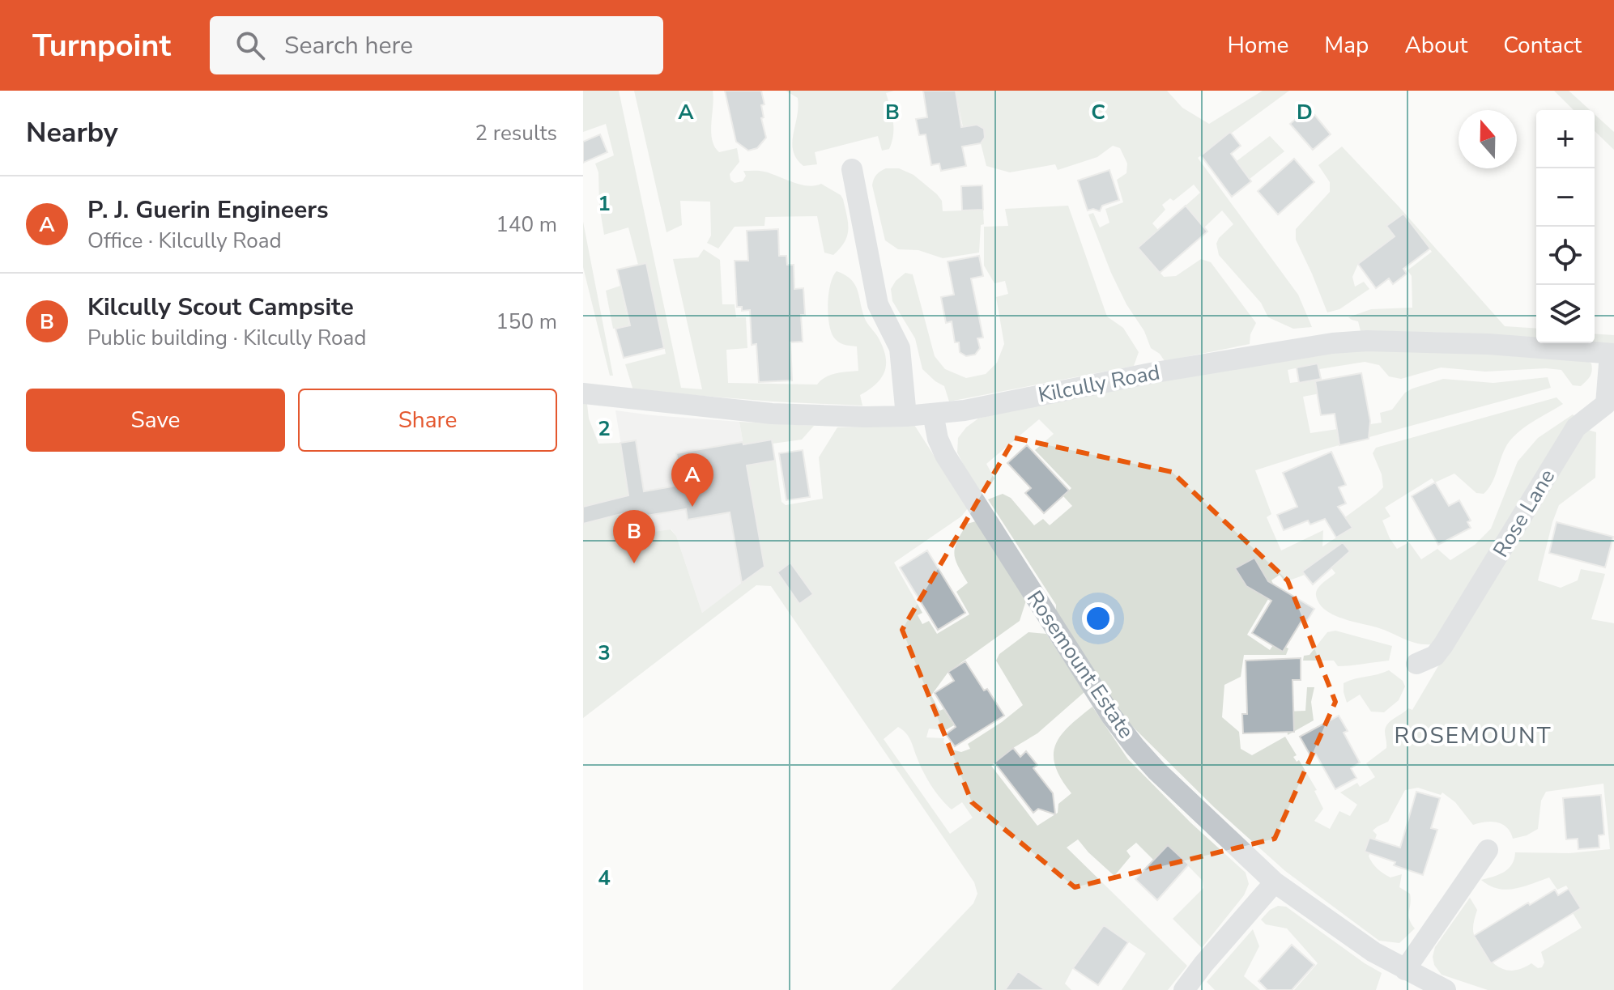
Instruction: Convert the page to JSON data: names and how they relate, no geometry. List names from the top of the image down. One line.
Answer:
{"streets":{"street":["Kilcully Road","Rose Lane","Rosemount Estate"]},"crossings":[["Kilcully Road","Rose Lane"],["Kilcully Road","Rosemount Estate"]],"districts":["ROSEMOUNT"],"north":"top","page":{"header":"Turnpoint","search":"Search here","nav":["Home","Map","About","Contact"],"heading":["Nearby","2 results"],"map_buttons":["+","−"],"list":[{"mark":"A","name":"P. J. Guerin Engineers","note":"Office · Kilcully Road","value":"140 m"},{"mark":"B","name":"Kilcully Scout Campsite","note":"Public building · Kilcully Road","value":"150 m"}],"buttons":["Save","Share"],"pins":["A","B"]},"grid":{"columns":["A","B","C","D"],"rows":["1","2","3","4"]}}
